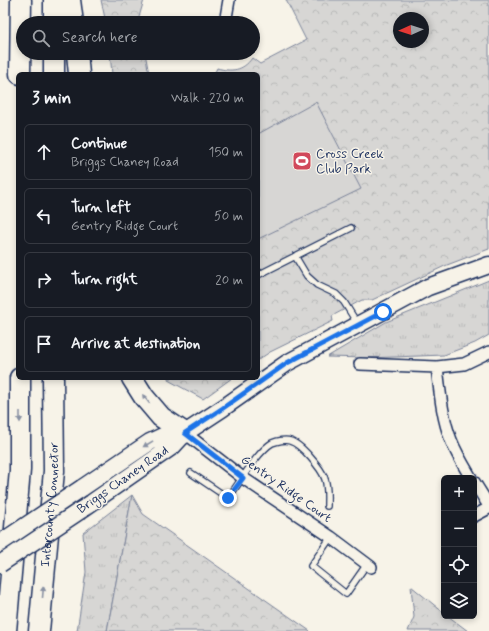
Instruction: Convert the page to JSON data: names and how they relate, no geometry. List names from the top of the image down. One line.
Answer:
{"streets":{"highway":["Intercounty Connector"],"main road":["Briggs Chaney Road"],"street":["Gentry Ridge Court"]},"crossings":[["Briggs Chaney Road","Gentry Ridge Court"]],"places":{"sports":["Cross Creek Club Park"]},"north":"left","page":{"search":"Search here","heading":["3 min","Walk · 220 m"],"list":[["Continue","Briggs Chaney Road","150 m"],["Turn left","Gentry Ridge Court","50 m"],["Turn right","20 m"],"Arrive at destination"],"map_buttons":["+","−"]}}
